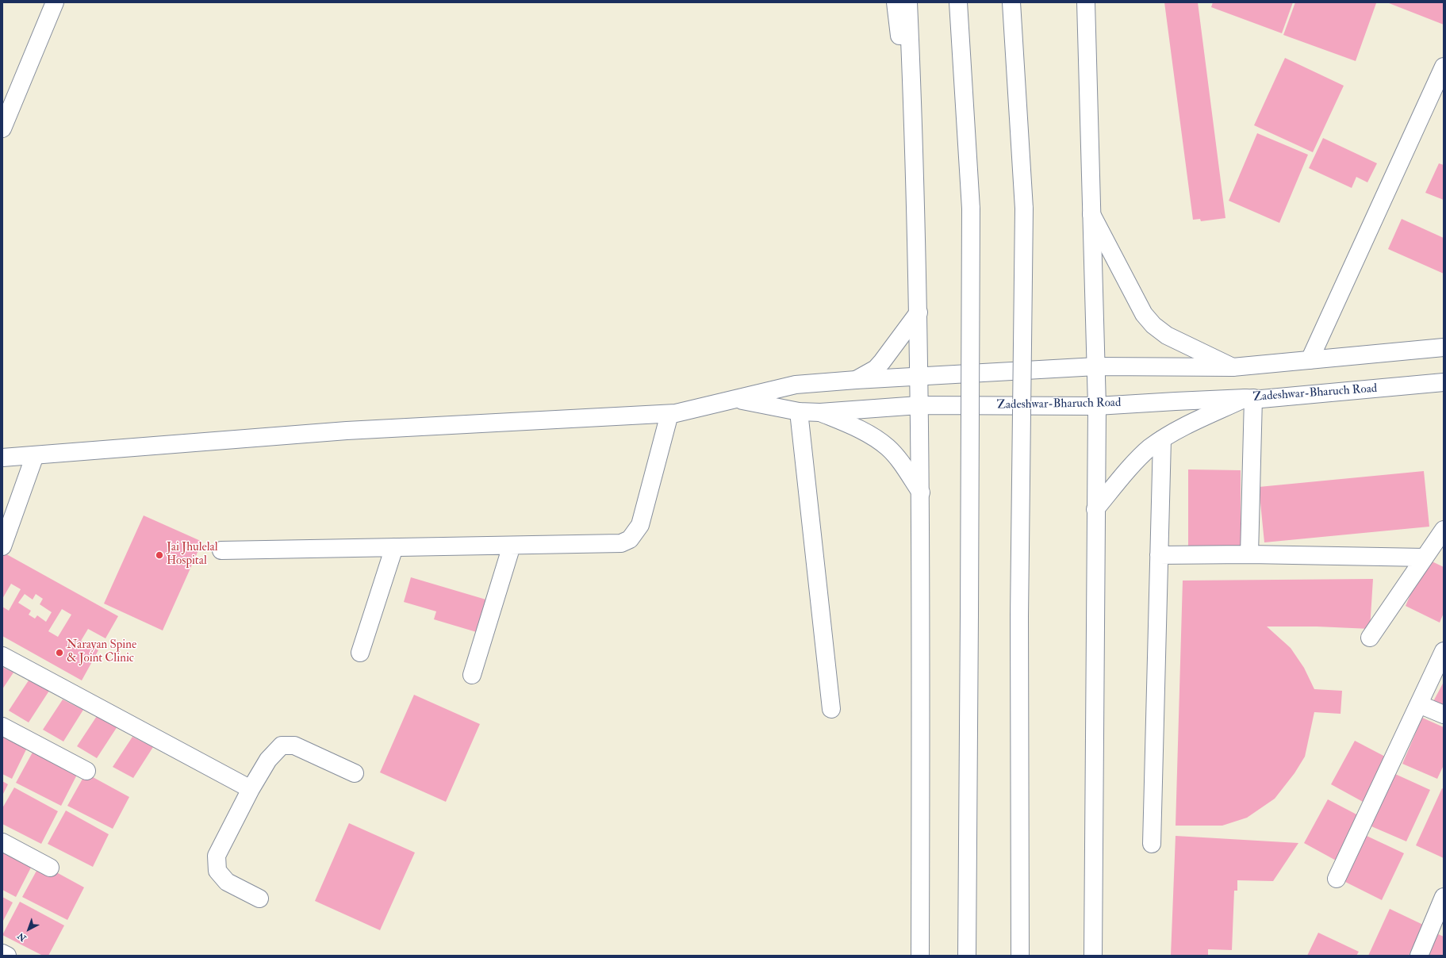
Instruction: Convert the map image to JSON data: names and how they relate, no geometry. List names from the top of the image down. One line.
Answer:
{"streets":{"main road":["Zadeshwar-Bharuch Road"]},"places":["Jai Jhulelal Hospital","Narayan Spine & Joint Clinic"],"north":"bottom left"}
